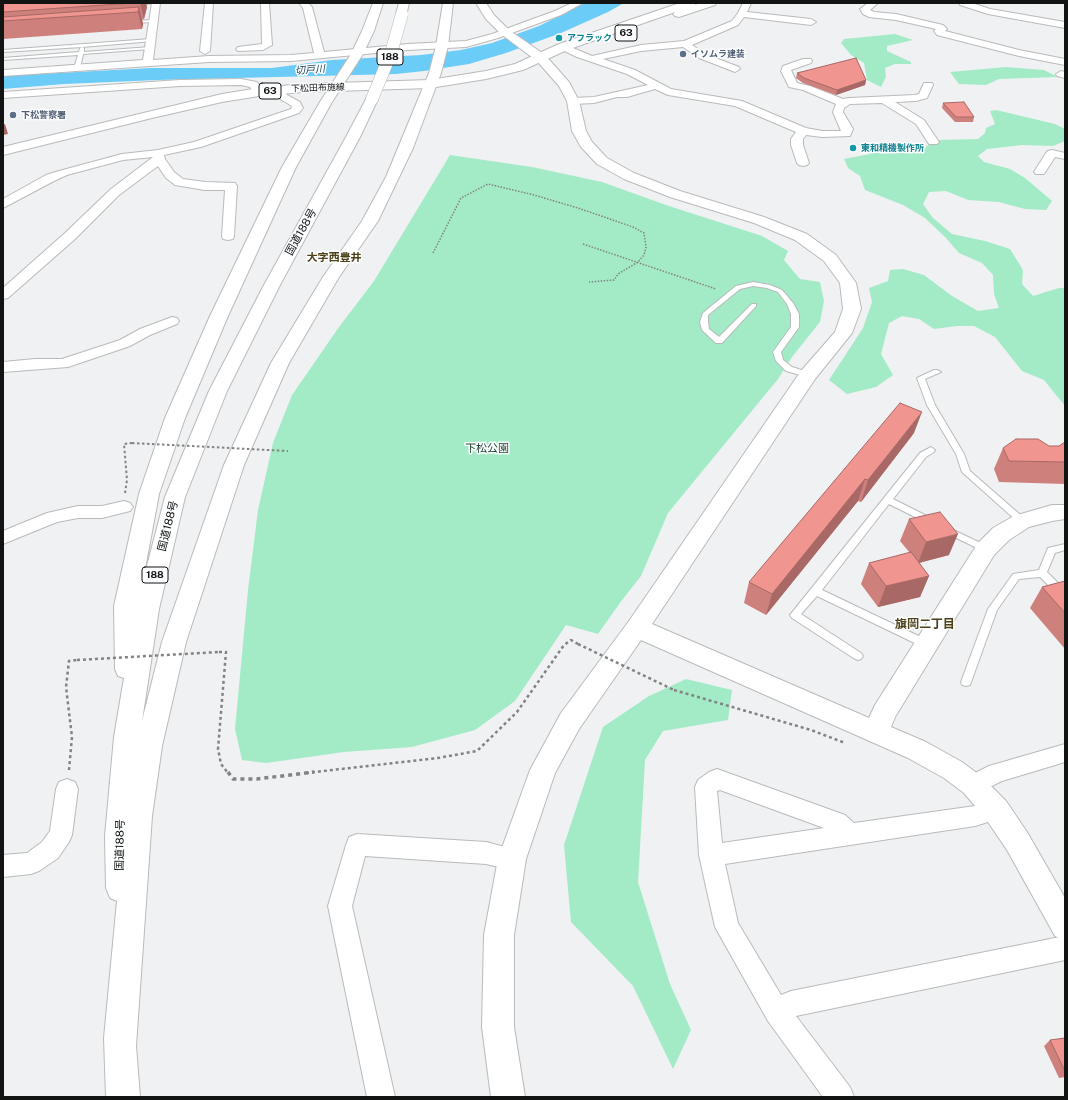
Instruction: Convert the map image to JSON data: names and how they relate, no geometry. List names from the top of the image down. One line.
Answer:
{"streets":{"main road":["63","188","下松田布施線","国道188号"]},"districts":["大字西豊井","旗岡二丁目"],"water":["切戸川"],"parks":["下松公園"],"places":["アフラック","イソムラ建装","下松警察署","東和精機製作所"]}
